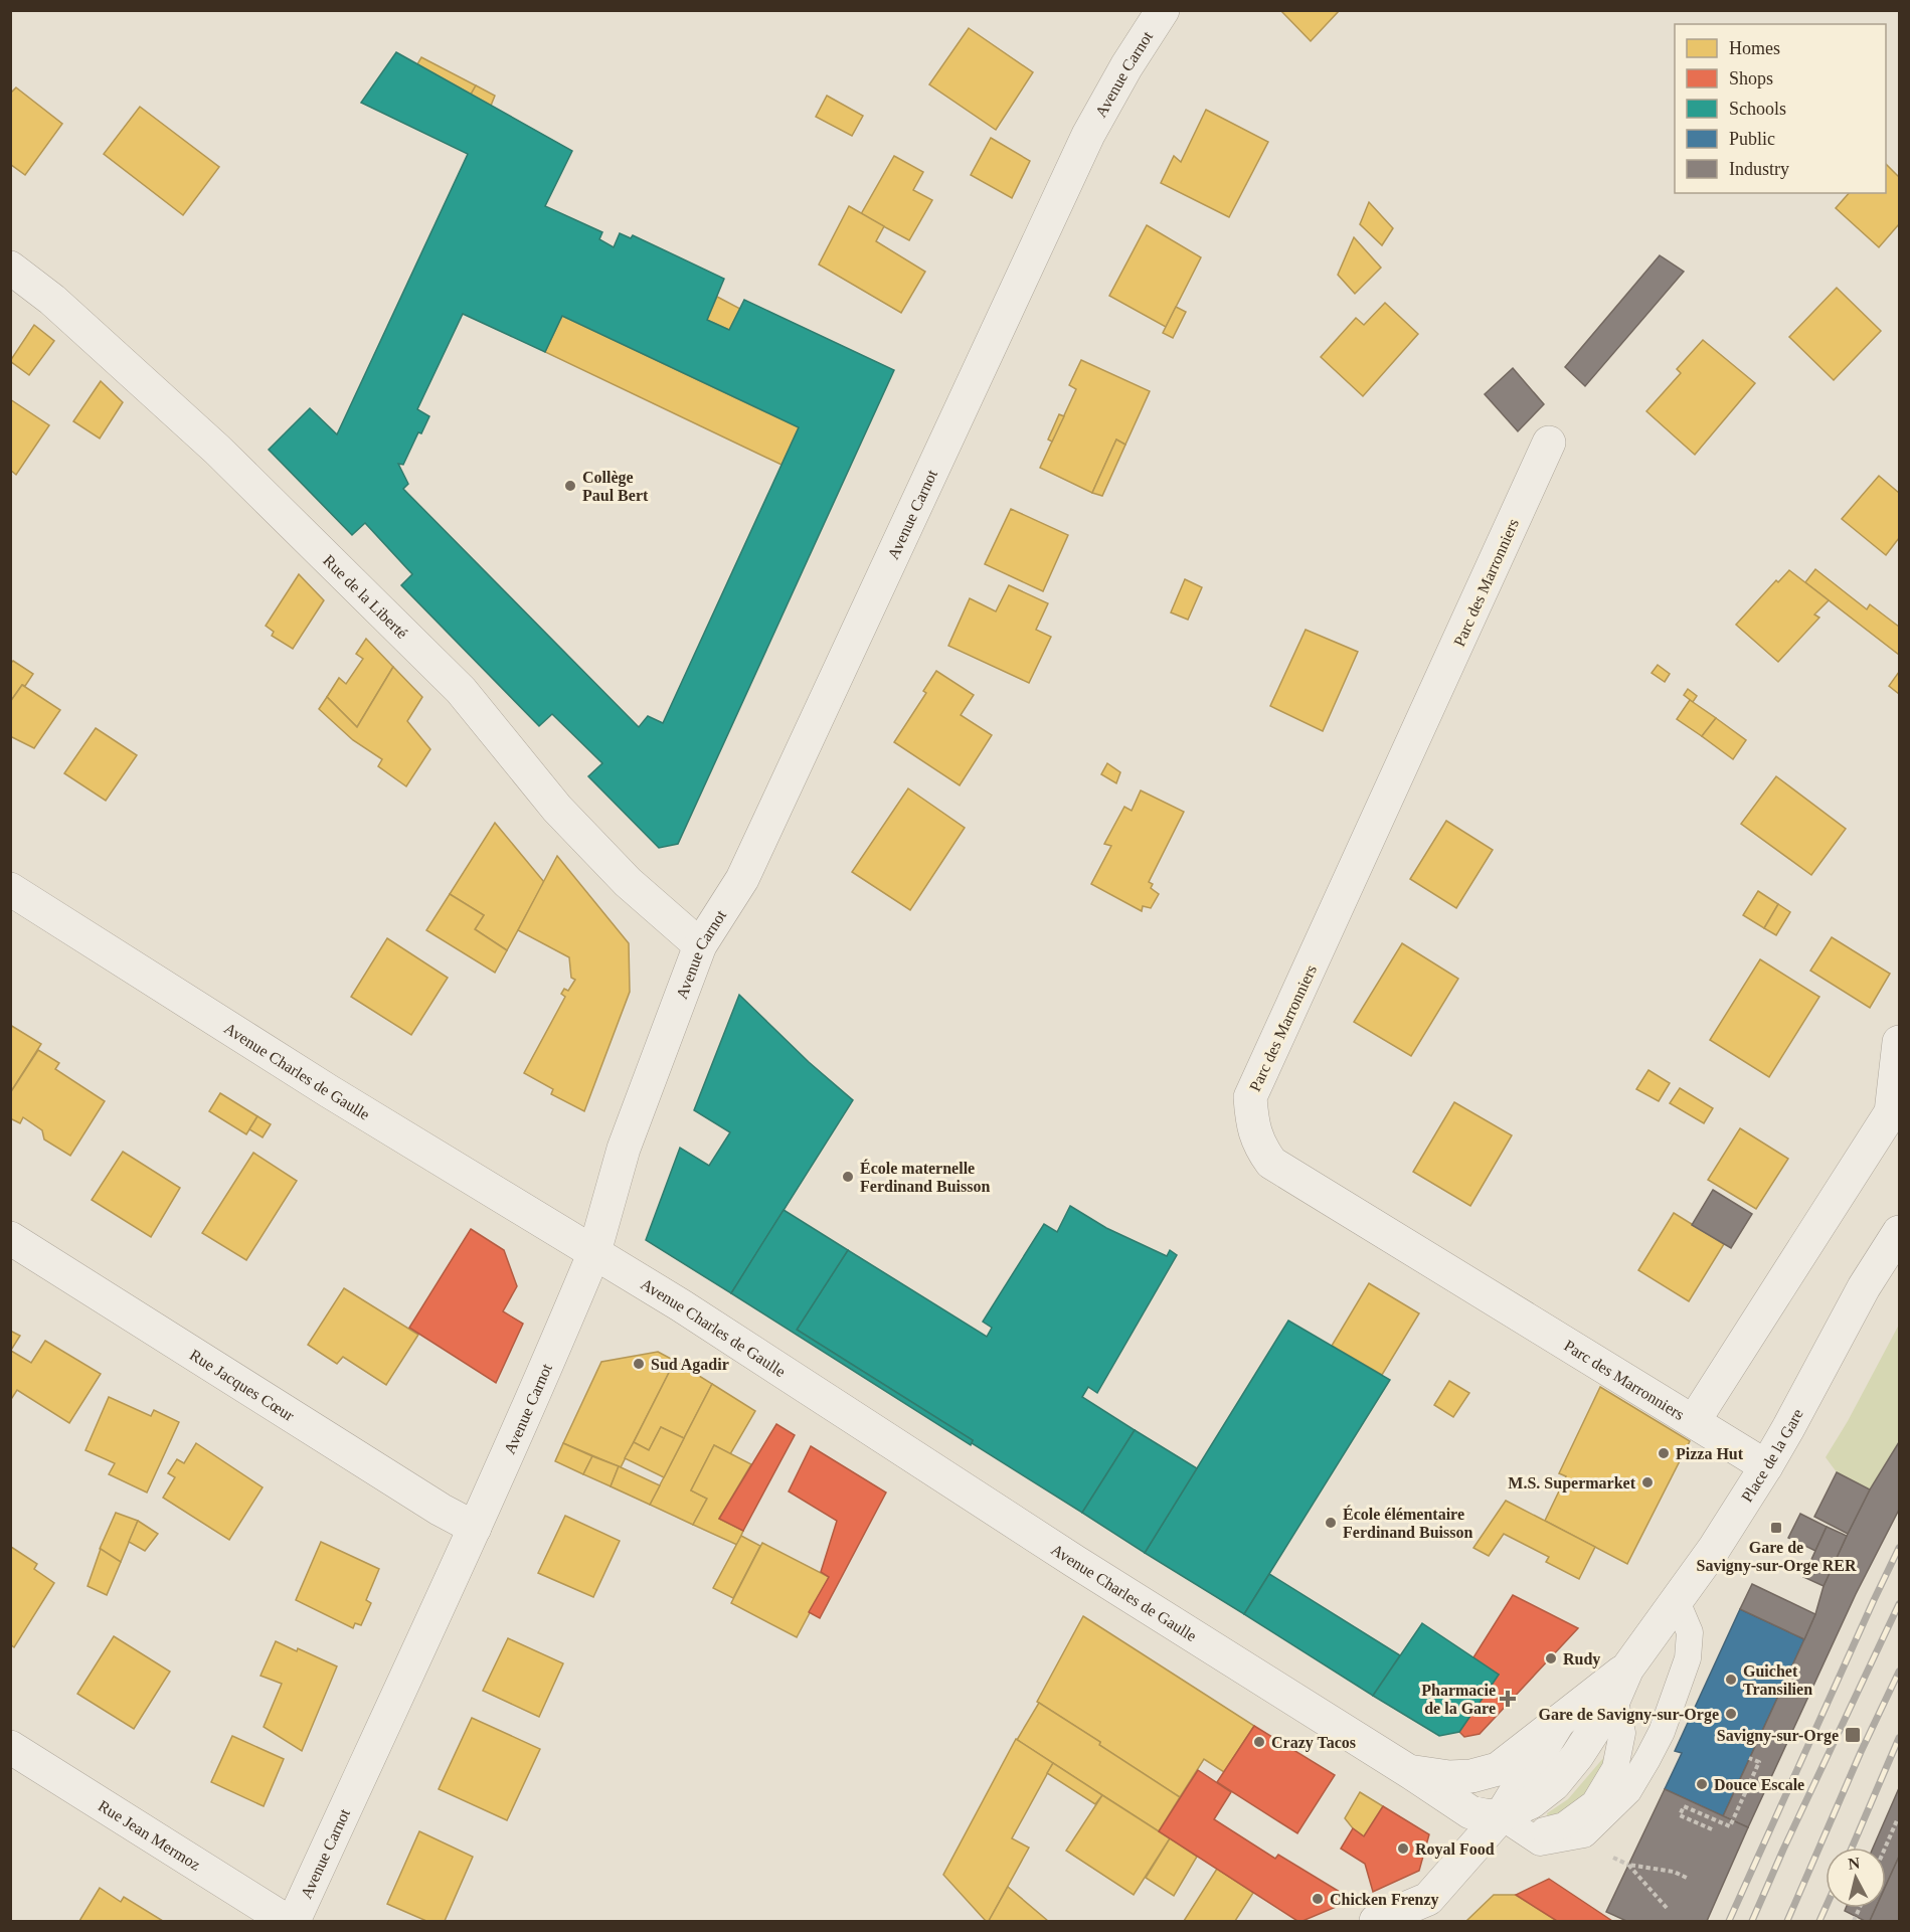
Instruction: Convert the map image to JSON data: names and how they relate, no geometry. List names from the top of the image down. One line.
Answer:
{"streets":{"street":["Avenue Carnot","Parc des Marronniers","Rue de la Liberté","Avenue Charles de Gaulle","Rue Jacques Cœur","Place de la Gare","Rue Jean Mermoz"]},"crossings":[["Avenue Carnot","Rue de la Liberté"],["Avenue Carnot","Avenue Charles de Gaulle"],["Avenue Carnot","Rue Jacques Cœur"],["Parc des Marronniers","Place de la Gare"],["Avenue Charles de Gaulle","Place de la Gare"]],"places":{"other":["Collège Paul Bert","École maternelle Ferdinand Buisson","Sud Agadir","Pizza Hut","M.S. Supermarket","École élémentaire Ferdinand Buisson","Rudy","Guichet Transilien","Gare de Savigny-sur-Orge","Crazy Tacos","Douce Escale","Royal Food","Chicken Frenzy"],"transit":["Gare de Savigny-sur-Orge RER","Savigny-sur-Orge"],"health":["Pharmacie de la Gare"]},"legend":["Homes","Shops","Schools","Public","Industry"],"north":"top"}
